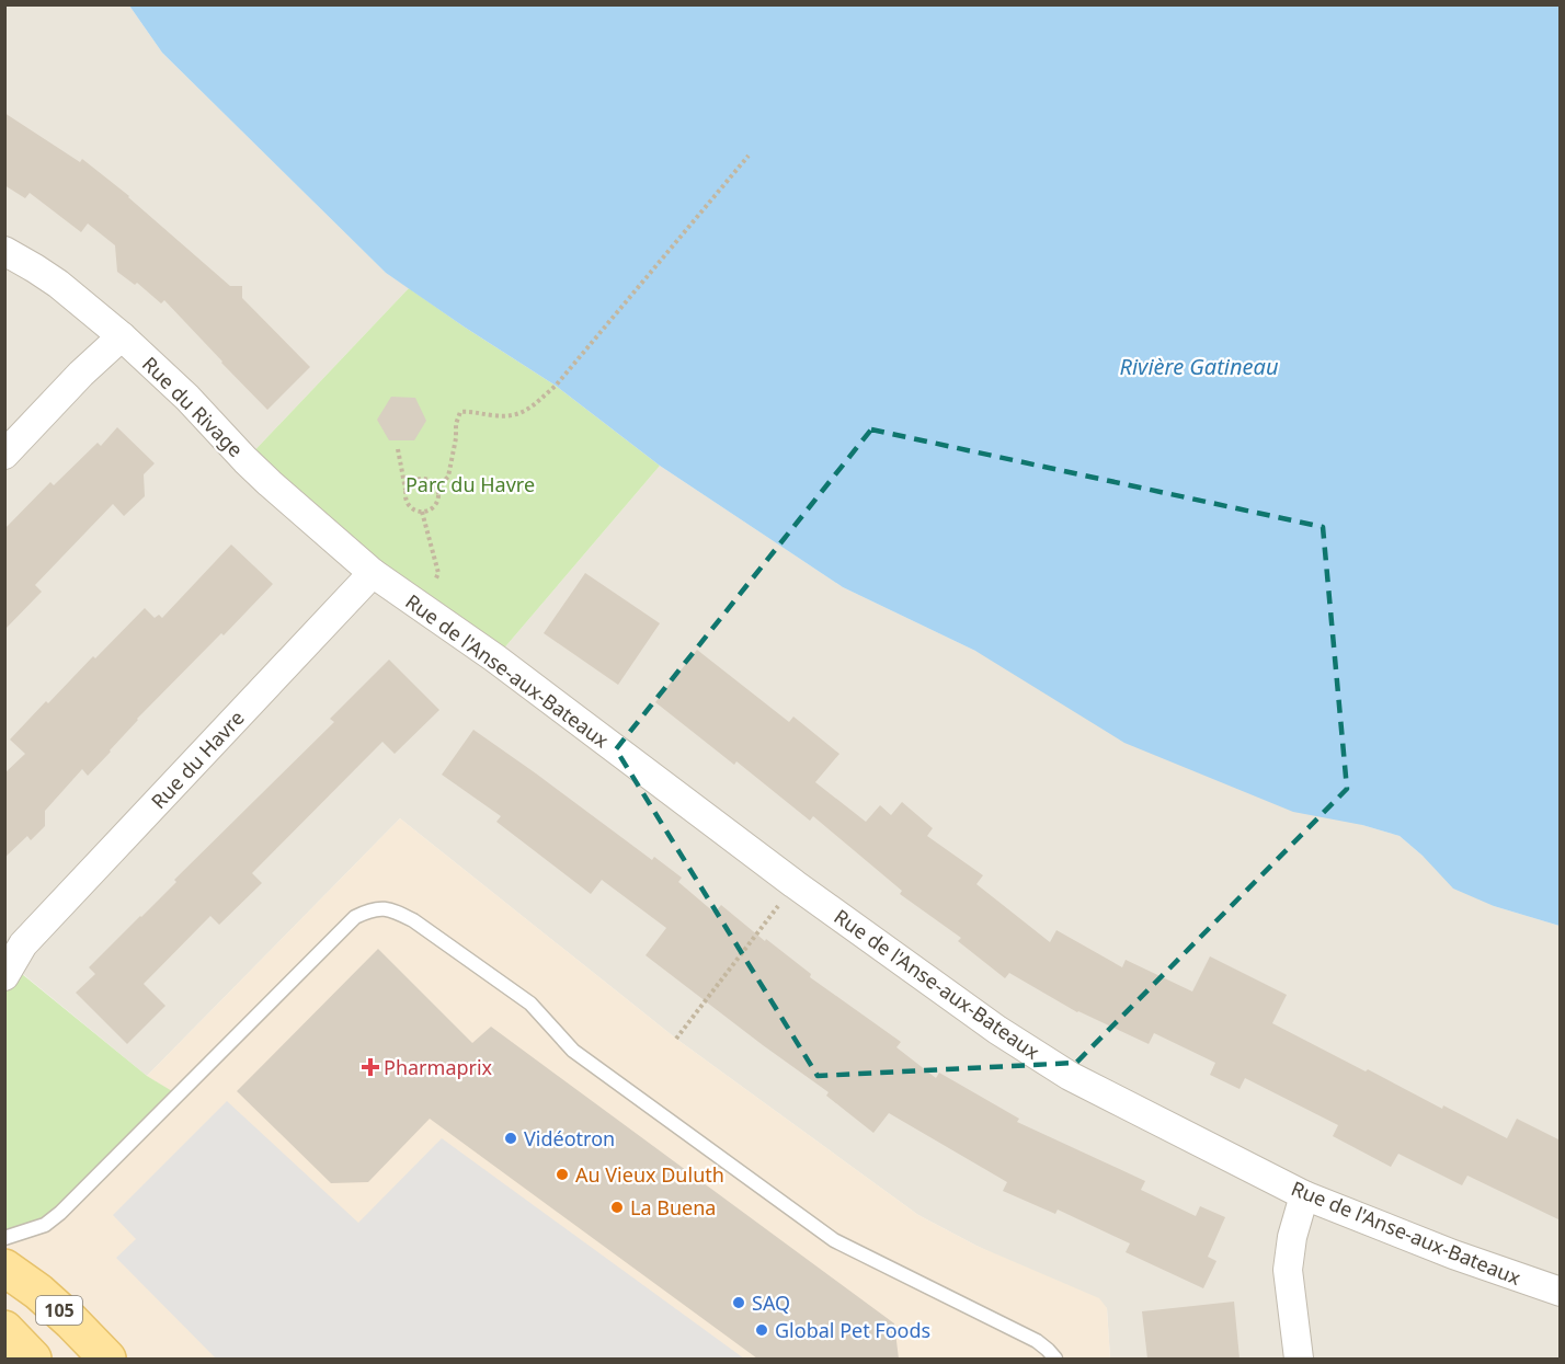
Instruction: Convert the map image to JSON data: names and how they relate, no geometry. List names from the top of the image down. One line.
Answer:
{"streets":{"main road":["105"],"street":["Rue du Rivage","Rue de l'Anse-aux-Bateaux","Rue du Havre"]},"crossings":[["Rue du Rivage","Rue de l'Anse-aux-Bateaux"],["Rue du Rivage","Rue du Havre"],["Rue de l'Anse-aux-Bateaux","Rue du Havre"]],"water":["Rivière Gatineau"],"parks":["Parc du Havre"],"places":{"health":["Pharmaprix"],"other":["Vidéotron","Au Vieux Duluth","La Buena","SAQ","Global Pet Foods"]}}
